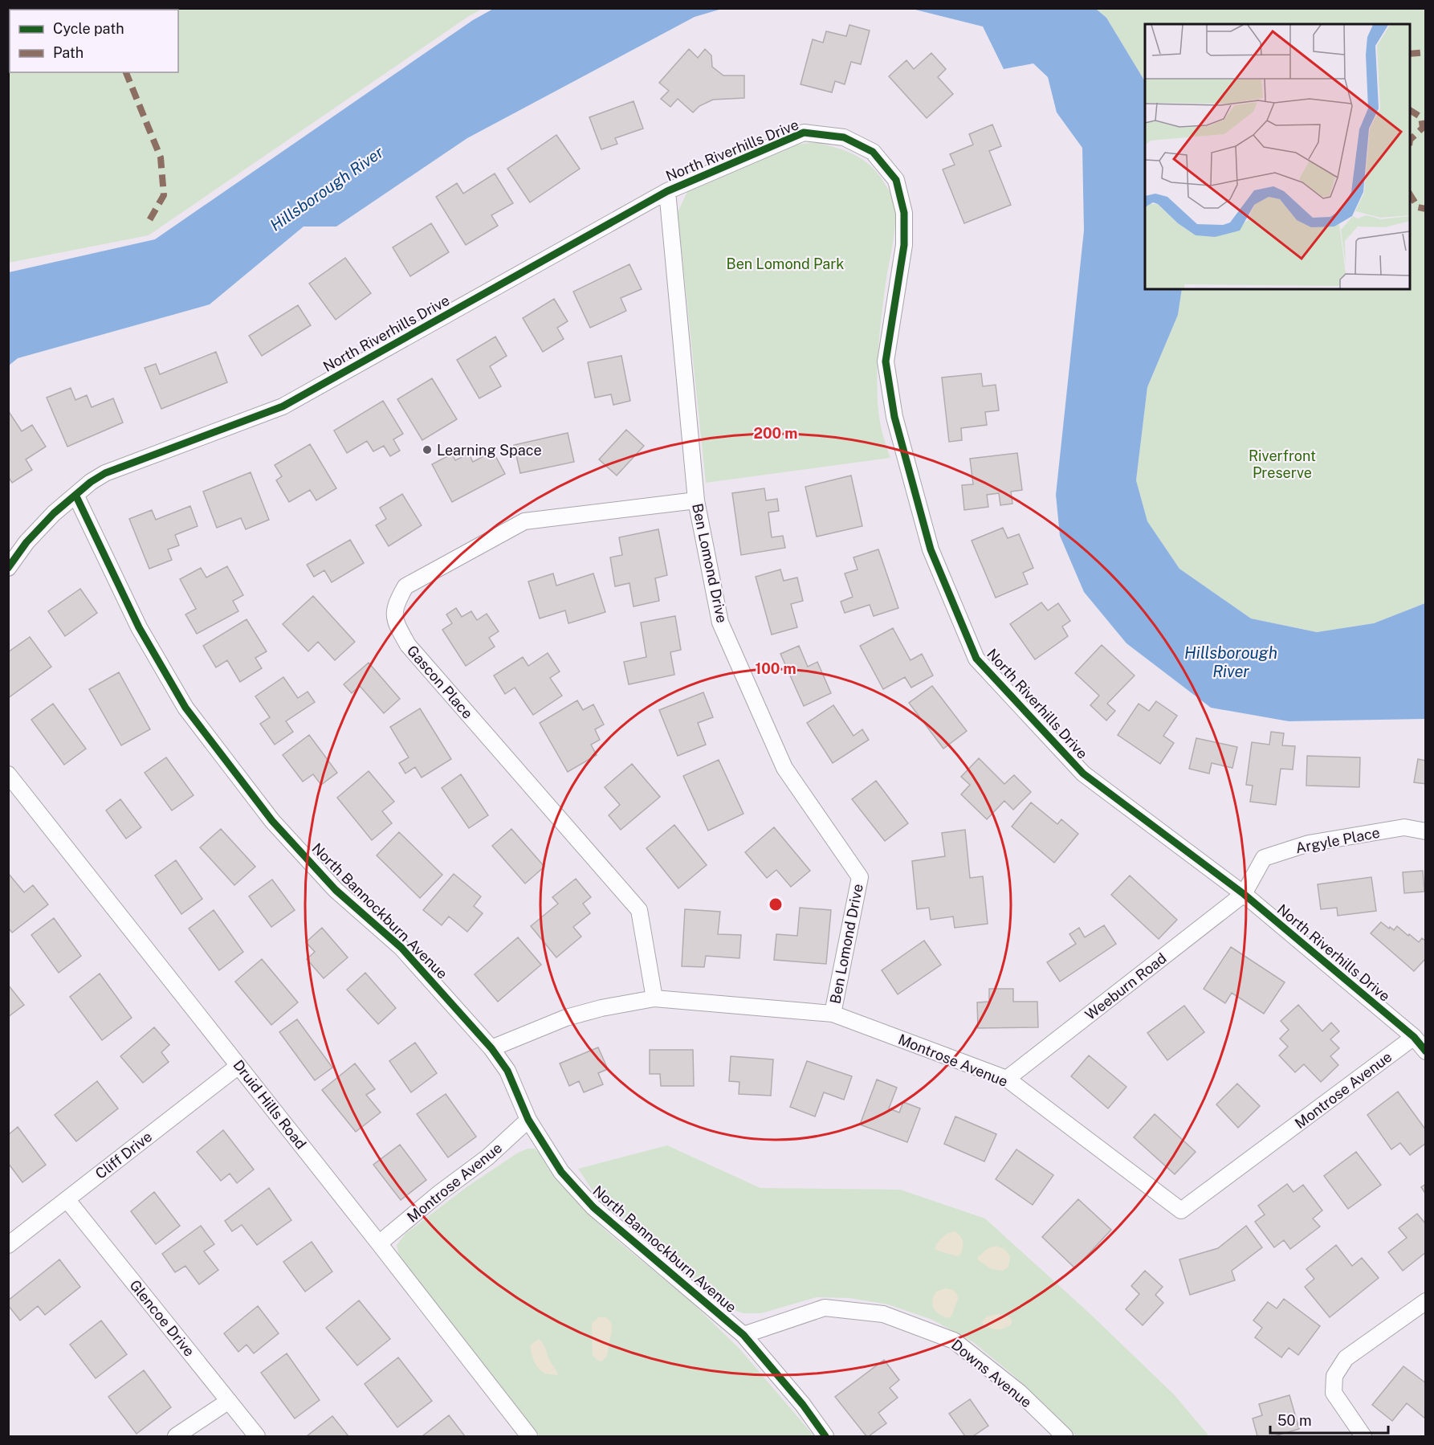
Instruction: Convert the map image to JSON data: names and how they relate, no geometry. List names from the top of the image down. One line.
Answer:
{"streets":{"street":["North Riverhills Drive","Ben Lomond Drive","Gascon Place","Argyle Place","North Bannockburn Avenue","Weeburn Road","Montrose Avenue","Druid Hills Road","Cliff Drive","Glencoe Drive","Downs Avenue"]},"crossings":[["North Riverhills Drive","Ben Lomond Drive"],["North Riverhills Drive","Argyle Place"],["North Riverhills Drive","North Bannockburn Avenue"],["North Riverhills Drive","Weeburn Road"],["North Riverhills Drive","Montrose Avenue"],["Ben Lomond Drive","Gascon Place"],["Ben Lomond Drive","Montrose Avenue"],["Gascon Place","Montrose Avenue"],["Argyle Place","Weeburn Road"],["North Bannockburn Avenue","Montrose Avenue"],["North Bannockburn Avenue","Downs Avenue"],["Weeburn Road","Montrose Avenue"],["Montrose Avenue","Druid Hills Road"],["Druid Hills Road","Cliff Drive"],["Cliff Drive","Glencoe Drive"]],"water":["Hillsborough River"],"parks":["Ben Lomond Park","Riverfront Preserve"],"places":["Learning Space"],"legend":["Cycle path","Path"],"scale_bar":"50 m","rings":["200 m","100 m"]}
